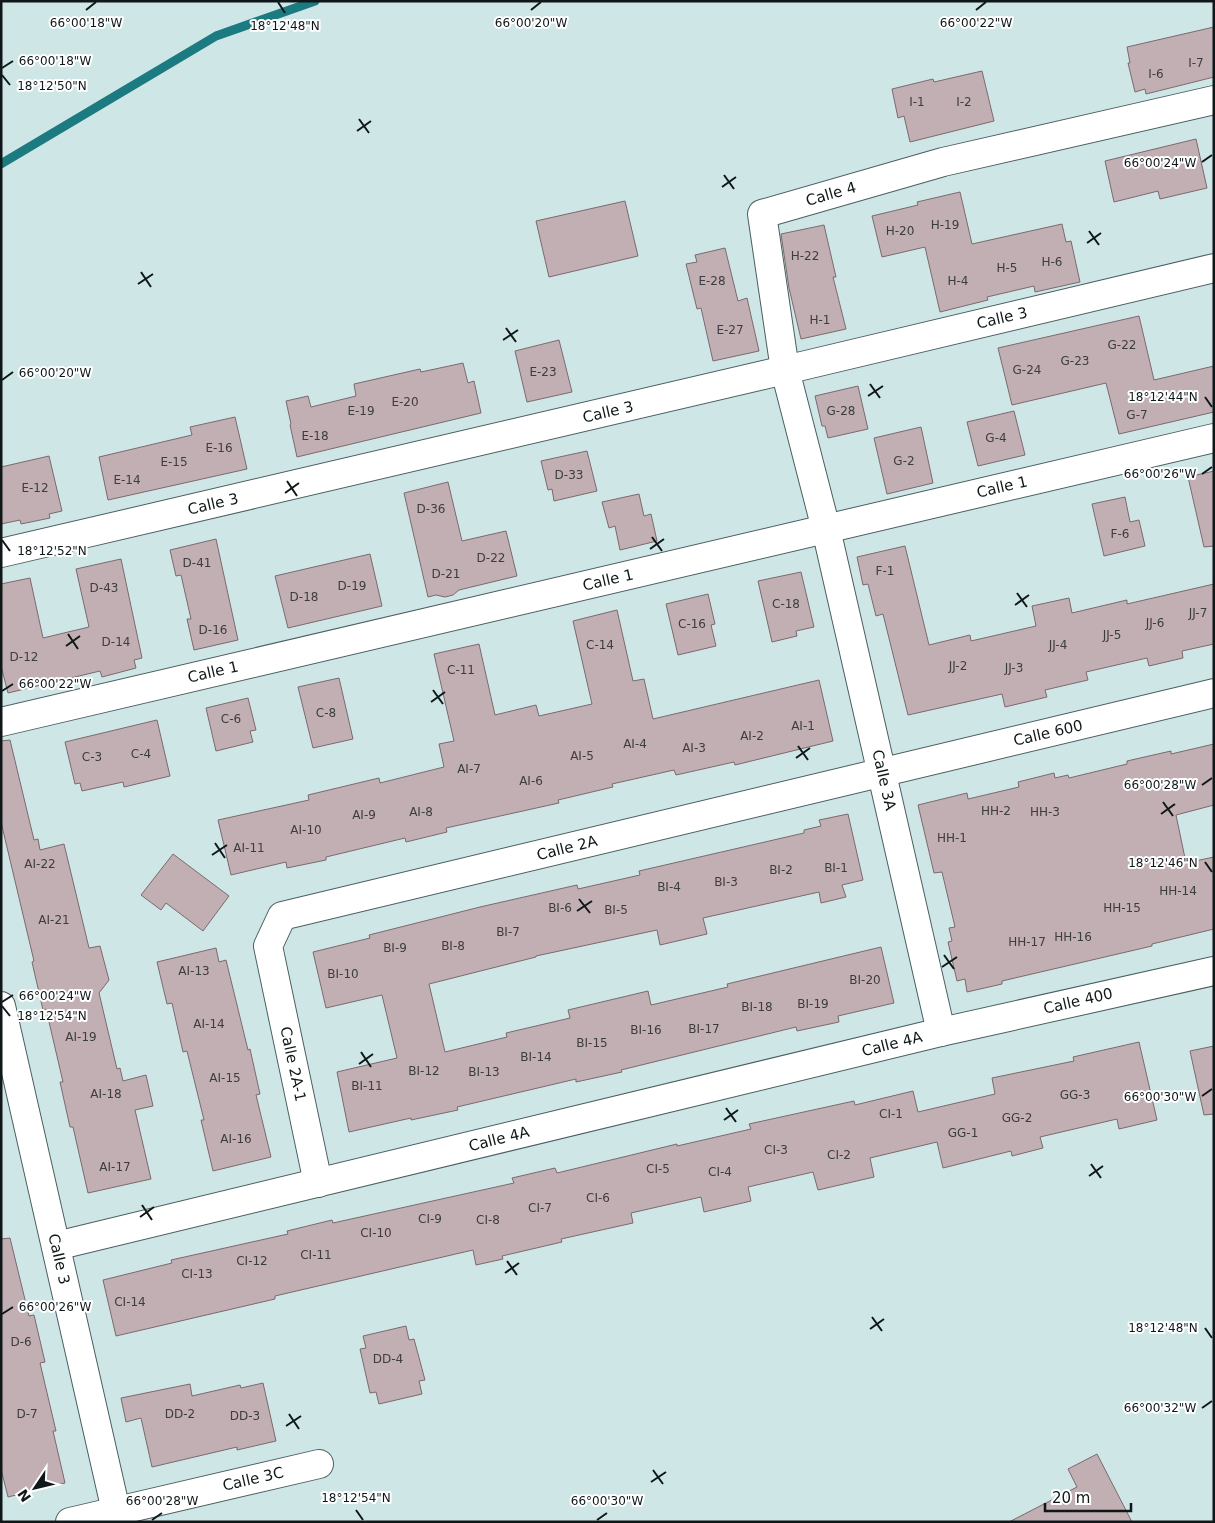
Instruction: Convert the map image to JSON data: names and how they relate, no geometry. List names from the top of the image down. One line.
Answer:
{"streets":{"street":["Calle 4","Calle 3","Calle 1","Calle 600","Calle 3A","Calle 2A","Calle 400","Calle 4A","Calle 2A-1","Calle 3C"]},"crossings":[["Calle 4","Calle 3"],["Calle 4","Calle 1"],["Calle 4","Calle 3A"],["Calle 3","Calle 4A"],["Calle 3","Calle 3C"],["Calle 1","Calle 3A"],["Calle 600","Calle 3A"],["Calle 600","Calle 2A"],["Calle 3A","Calle 2A"],["Calle 3A","Calle 400"],["Calle 3A","Calle 4A"],["Calle 2A","Calle 2A-1"],["Calle 400","Calle 4A"],["Calle 4A","Calle 2A-1"]],"house_numbers":["I-7","I-6","I-1","I-2","H-19","H-20","H-22","H-6","H-5","E-28","H-4","H-1","E-27","G-22","G-23","G-24","E-23","E-20","E-19","G-28","G-7","E-18","G-4","E-16","G-2","E-15","D-33","E-14","E-12","D-36","F-6","D-22","D-41","F-1","D-21","D-19","D-43","D-18","C-18","JJ-7","JJ-6","C-16","D-16","JJ-5","D-14","C-14","JJ-4","D-12","JJ-2","JJ-3","C-11","C-8","C-6","AI-1","AI-2","AI-4","AI-3","C-4","AI-5","C-3","AI-7","AI-6","HH-2","AI-8","HH-3","AI-9","AI-10","HH-1","AI-11","AI-22","BI-1","BI-2","BI-3","BI-4","HH-14","BI-6","HH-15","BI-5","AI-21","BI-7","HH-16","HH-17","BI-8","BI-9","AI-13","BI-10","BI-20","BI-19","BI-18","AI-14","BI-17","BI-16","AI-19","BI-15","BI-14","BI-12","BI-13","AI-15","BI-11","AI-18","GG-3","CI-1","GG-2","GG-1","AI-16","CI-3","CI-2","AI-17","CI-5","CI-4","CI-6","CI-7","CI-9","CI-8","CI-10","CI-11","CI-12","CI-13","CI-14","D-6","DD-4","D-7","DD-2","DD-3"],"scale_bar":"20 m","north":"bottom left","coordinates":["66°00'18\"W","66°00'20\"W","66°00'22\"W","18°12'48\"N","18°12'50\"N","66°00'24\"W","18°12'44\"N","66°00'26\"W","18°12'52\"N","66°00'28\"W","18°12'46\"N","18°12'54\"N","66°00'30\"W","66°00'32\"W"]}
